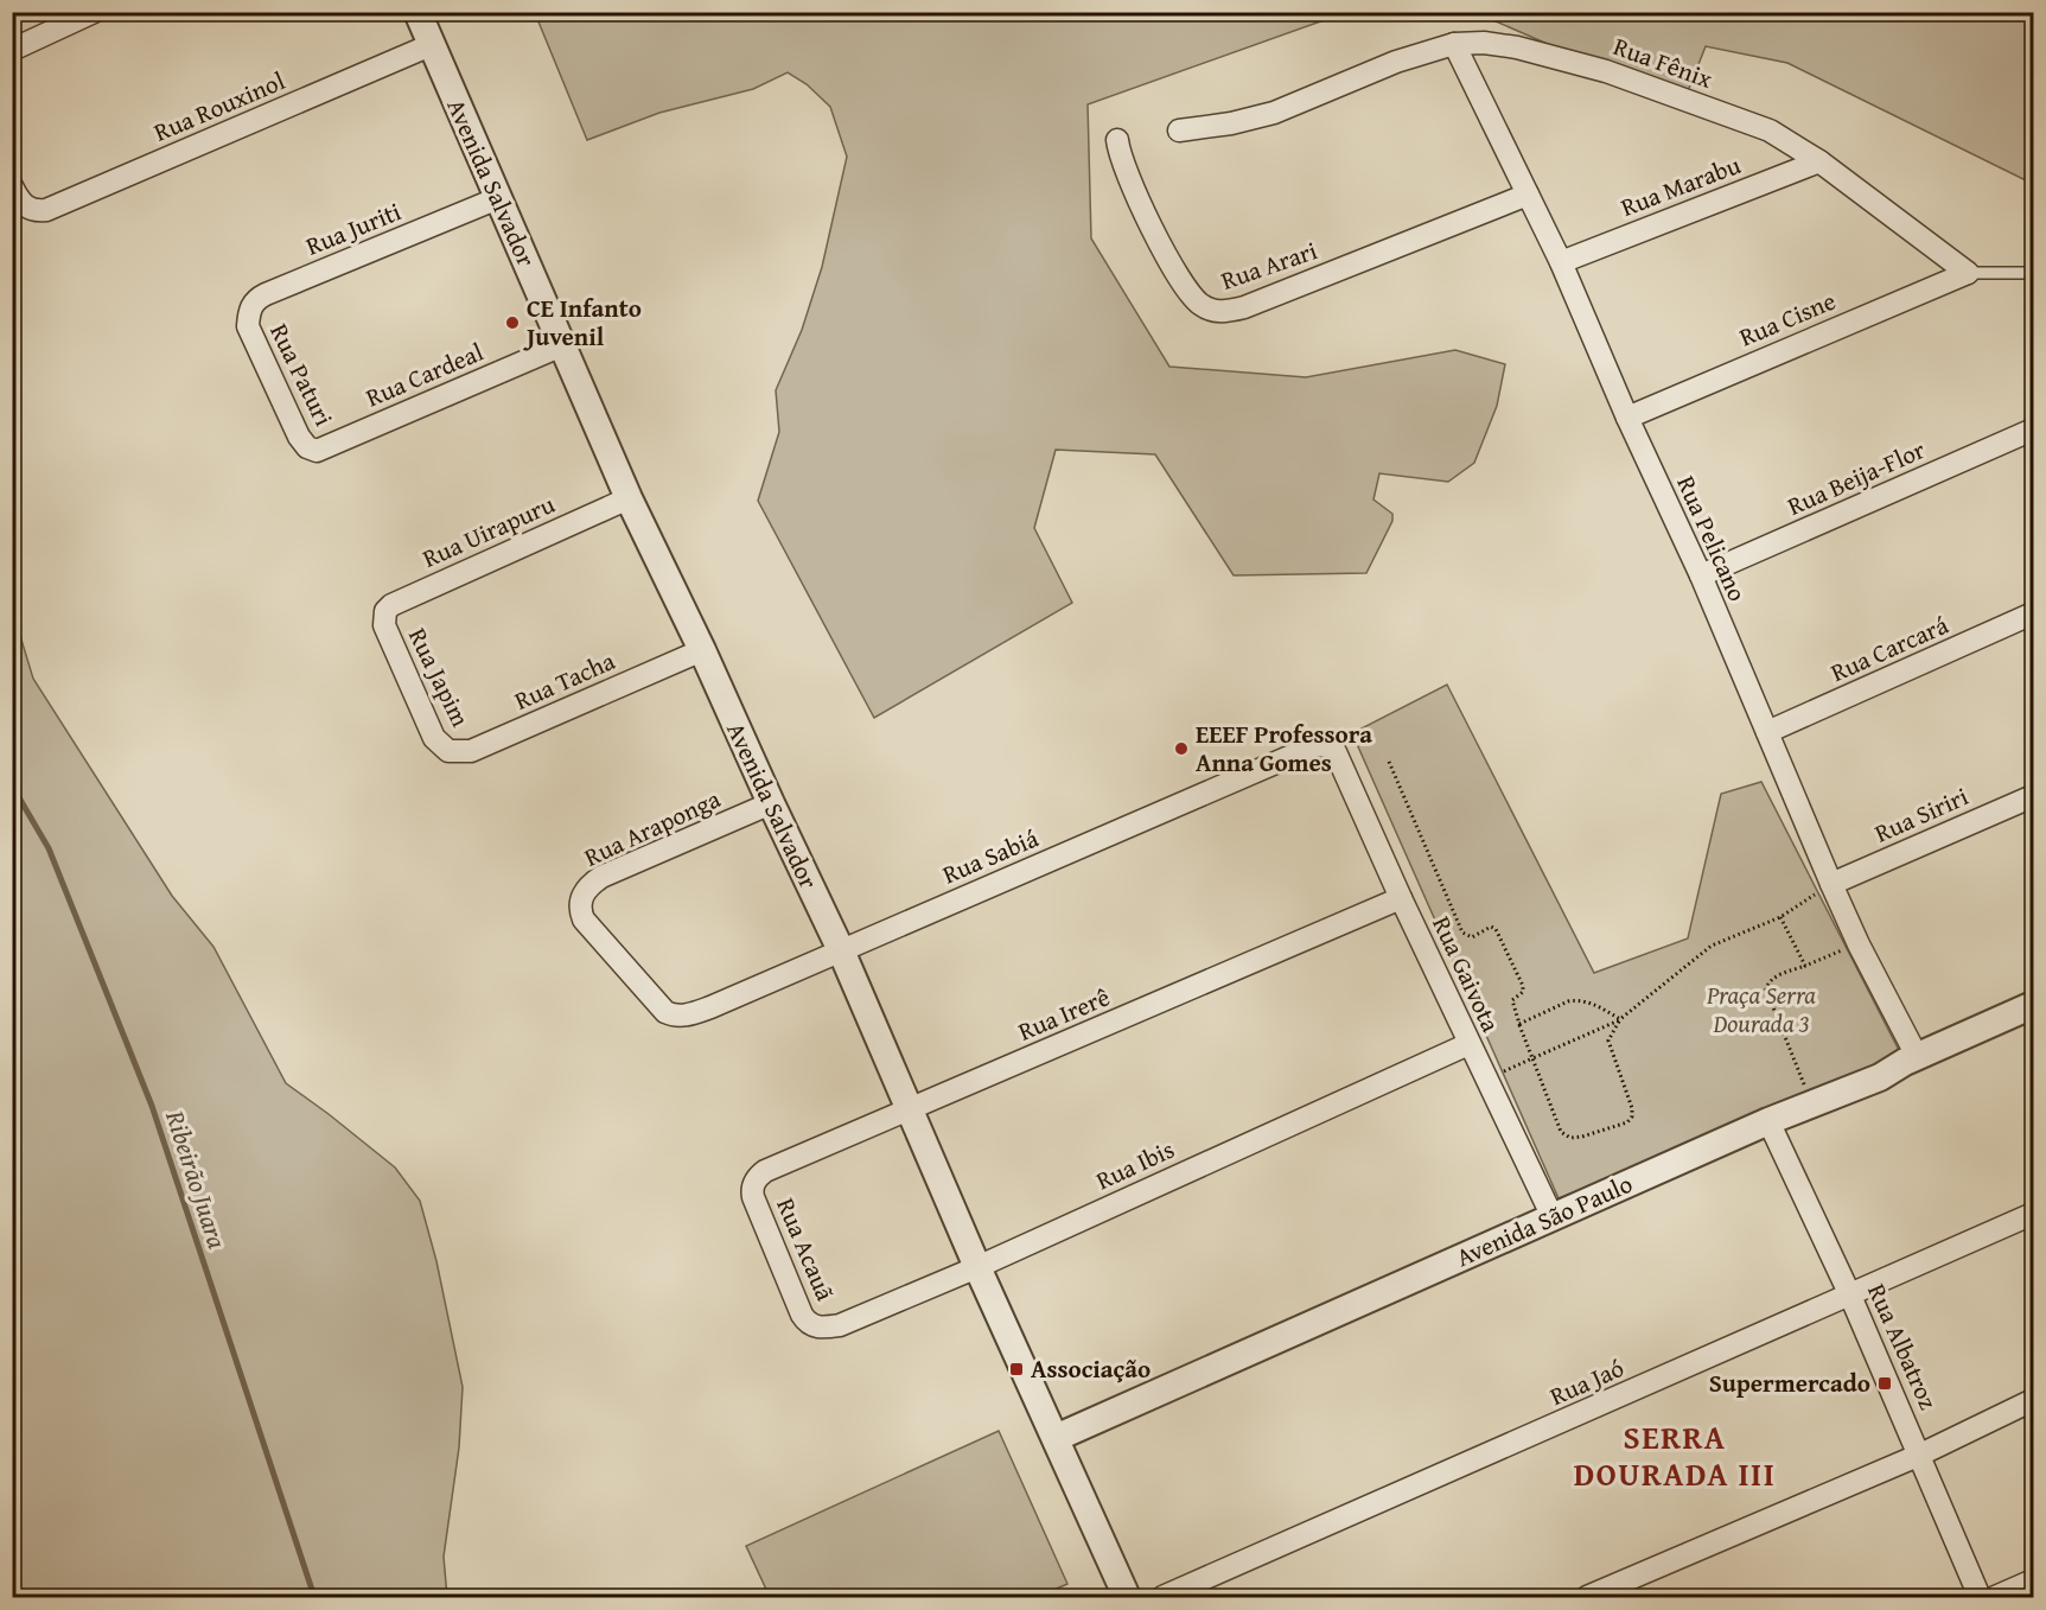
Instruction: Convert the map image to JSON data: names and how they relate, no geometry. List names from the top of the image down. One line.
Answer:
{"streets":{"street":["Rua Fênix","Rua Rouxinol","Avenida Salvador","Rua Marabu","Rua Juriti","Rua Arari","Rua Cisne","Rua Paturi","Rua Cardeal","Rua Beija-Flor","Rua Uirapuru","Rua Pelicano","Rua Carcará","Rua Japim","Rua Tacha","Rua Siriri","Rua Araponga","Rua Sabiá","Rua Gaivota","Rua Irerê","Rua Ibis","Avenida São Paulo","Rua Acauã","Rua Albatroz","Rua Jaó"]},"crossings":[["Rua Fênix","Rua Marabu"],["Rua Fênix","Rua Cisne"],["Rua Fênix","Rua Pelicano"],["Rua Rouxinol","Avenida Salvador"],["Avenida Salvador","Rua Juriti"],["Avenida Salvador","Rua Cardeal"],["Avenida Salvador","Rua Uirapuru"],["Avenida Salvador","Rua Tacha"],["Avenida Salvador","Rua Araponga"],["Avenida Salvador","Rua Sabiá"],["Avenida Salvador","Rua Irerê"],["Avenida Salvador","Rua Ibis"],["Avenida Salvador","Avenida São Paulo"],["Rua Marabu","Rua Pelicano"],["Rua Juriti","Rua Paturi"],["Rua Arari","Rua Pelicano"],["Rua Cisne","Rua Pelicano"],["Rua Paturi","Rua Cardeal"],["Rua Beija-Flor","Rua Pelicano"],["Rua Uirapuru","Rua Japim"],["Rua Pelicano","Rua Carcará"],["Rua Pelicano","Rua Siriri"],["Rua Pelicano","Avenida São Paulo"],["Rua Japim","Rua Tacha"],["Rua Araponga","Rua Sabiá"],["Rua Sabiá","Rua Gaivota"],["Rua Gaivota","Rua Irerê"],["Rua Gaivota","Rua Ibis"],["Rua Gaivota","Avenida São Paulo"],["Rua Irerê","Rua Acauã"],["Rua Ibis","Rua Acauã"],["Avenida São Paulo","Rua Albatroz"],["Rua Albatroz","Rua Jaó"]],"districts":["SERRA DOURADA III"],"water":["Ribeirão Juara"],"parks":["Praça Serra Dourada 3"],"places":{"other":["CE Infanto Juvenil","EEEF Professora Anna Gomes"],"transit":["Associação","Supermercado"]}}
